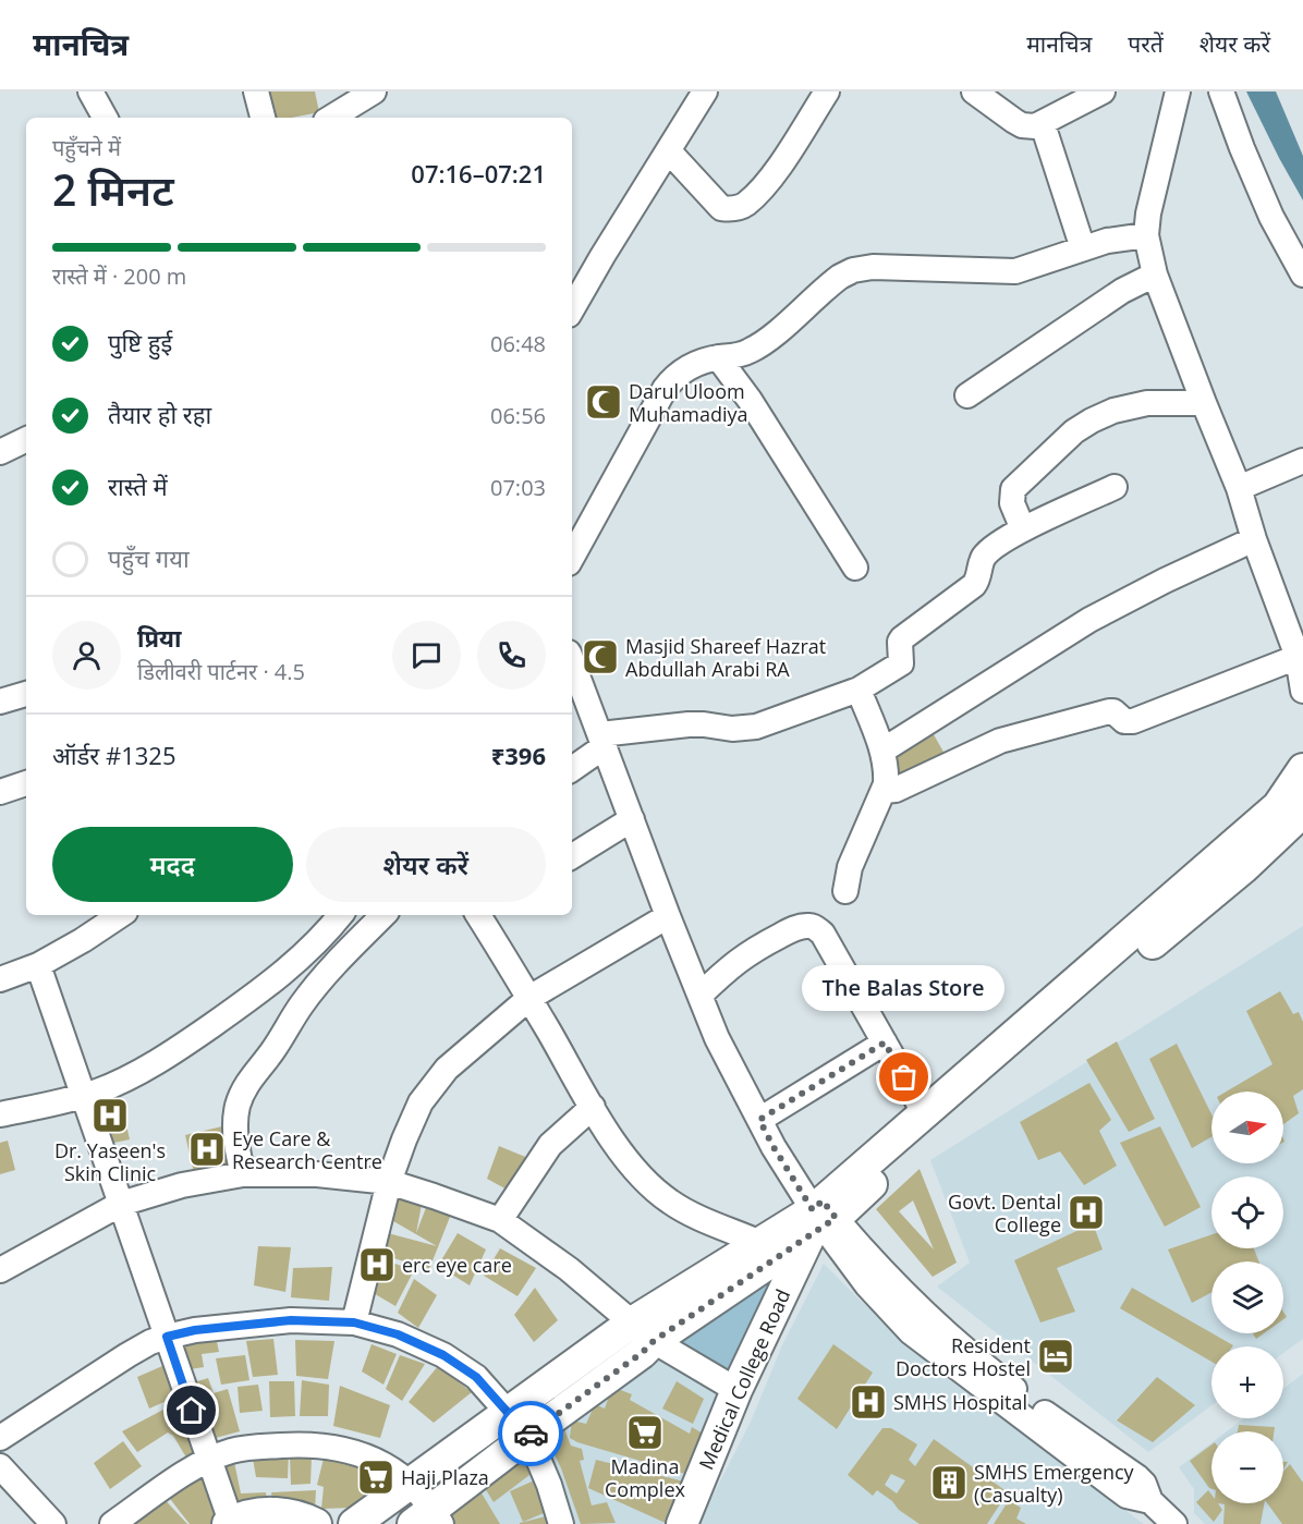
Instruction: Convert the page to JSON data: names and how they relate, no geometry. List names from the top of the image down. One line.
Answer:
{"streets":{"main road":["Medical College Road"]},"places":{"mosque":["Darul Uloom Muhamadiya","Masjid Shareef Hazrat Abdullah Arabi RA"],"other":["The Balas Store"],"hospital":["Dr. Yaseen's Skin Clinic","Eye Care & Research Centre","Govt. Dental College","erc eye care","SMHS Hospital"],"hotel":["Resident Doctors Hostel"],"supermarket":["Madina Complex","Haji Plaza"],"building":["SMHS Emergency (Casualty)"]},"north":"right","page":{"header":"मानचित्र","nav":["मानचित्र","परतें","शेयर करें"],"heading":["2 मिनट","पहुँचने में","07:16–07:21"],"panel":["प्रिया","डिलीवरी पार्टनर · 4.5","ऑर्डर #1325","₹396"],"bar":"रास्ते में · 200 m","list":[["पुष्टि हुई","06:48"],["तैयार हो रहा","06:56"],["रास्ते में","07:03"],"पहुँच गया"],"buttons":["मदद","शेयर करें"],"bubble":"The Balas Store","map_buttons":["+","−"]}}
